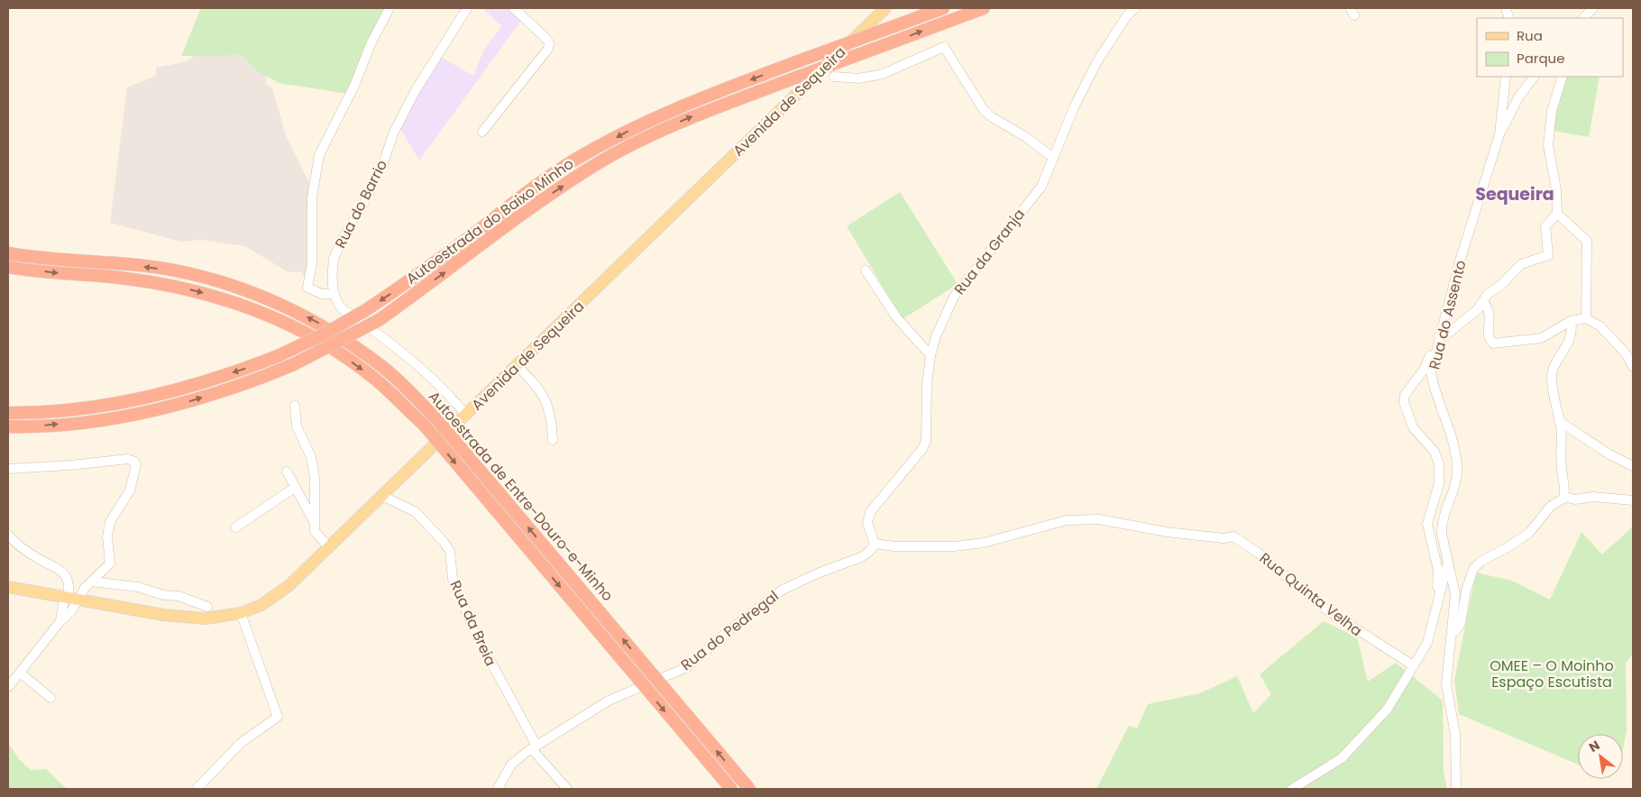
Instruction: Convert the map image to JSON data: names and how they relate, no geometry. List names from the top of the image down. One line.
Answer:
{"streets":{"highway":["Autoestrada do Baixo Minho","Autoestrada de Entre-Douro-e-Minho"],"main road":["Avenida de Sequeira"],"street":["Rua do Barrio","Rua da Granja","Rua do Assento","Rua Quinta Velha","Rua da Breia","Rua do Pedregal"]},"crossings":[["Avenida de Sequeira","Rua da Breia"],["Rua da Granja","Rua Quinta Velha"],["Rua da Granja","Rua do Pedregal"],["Rua Quinta Velha","Rua do Pedregal"],["Rua da Breia","Rua do Pedregal"]],"districts":["Sequeira"],"parks":["OMEE – O Moinho Espaço Escutista"],"legend":["Rua","Parque"],"north":"top left"}
